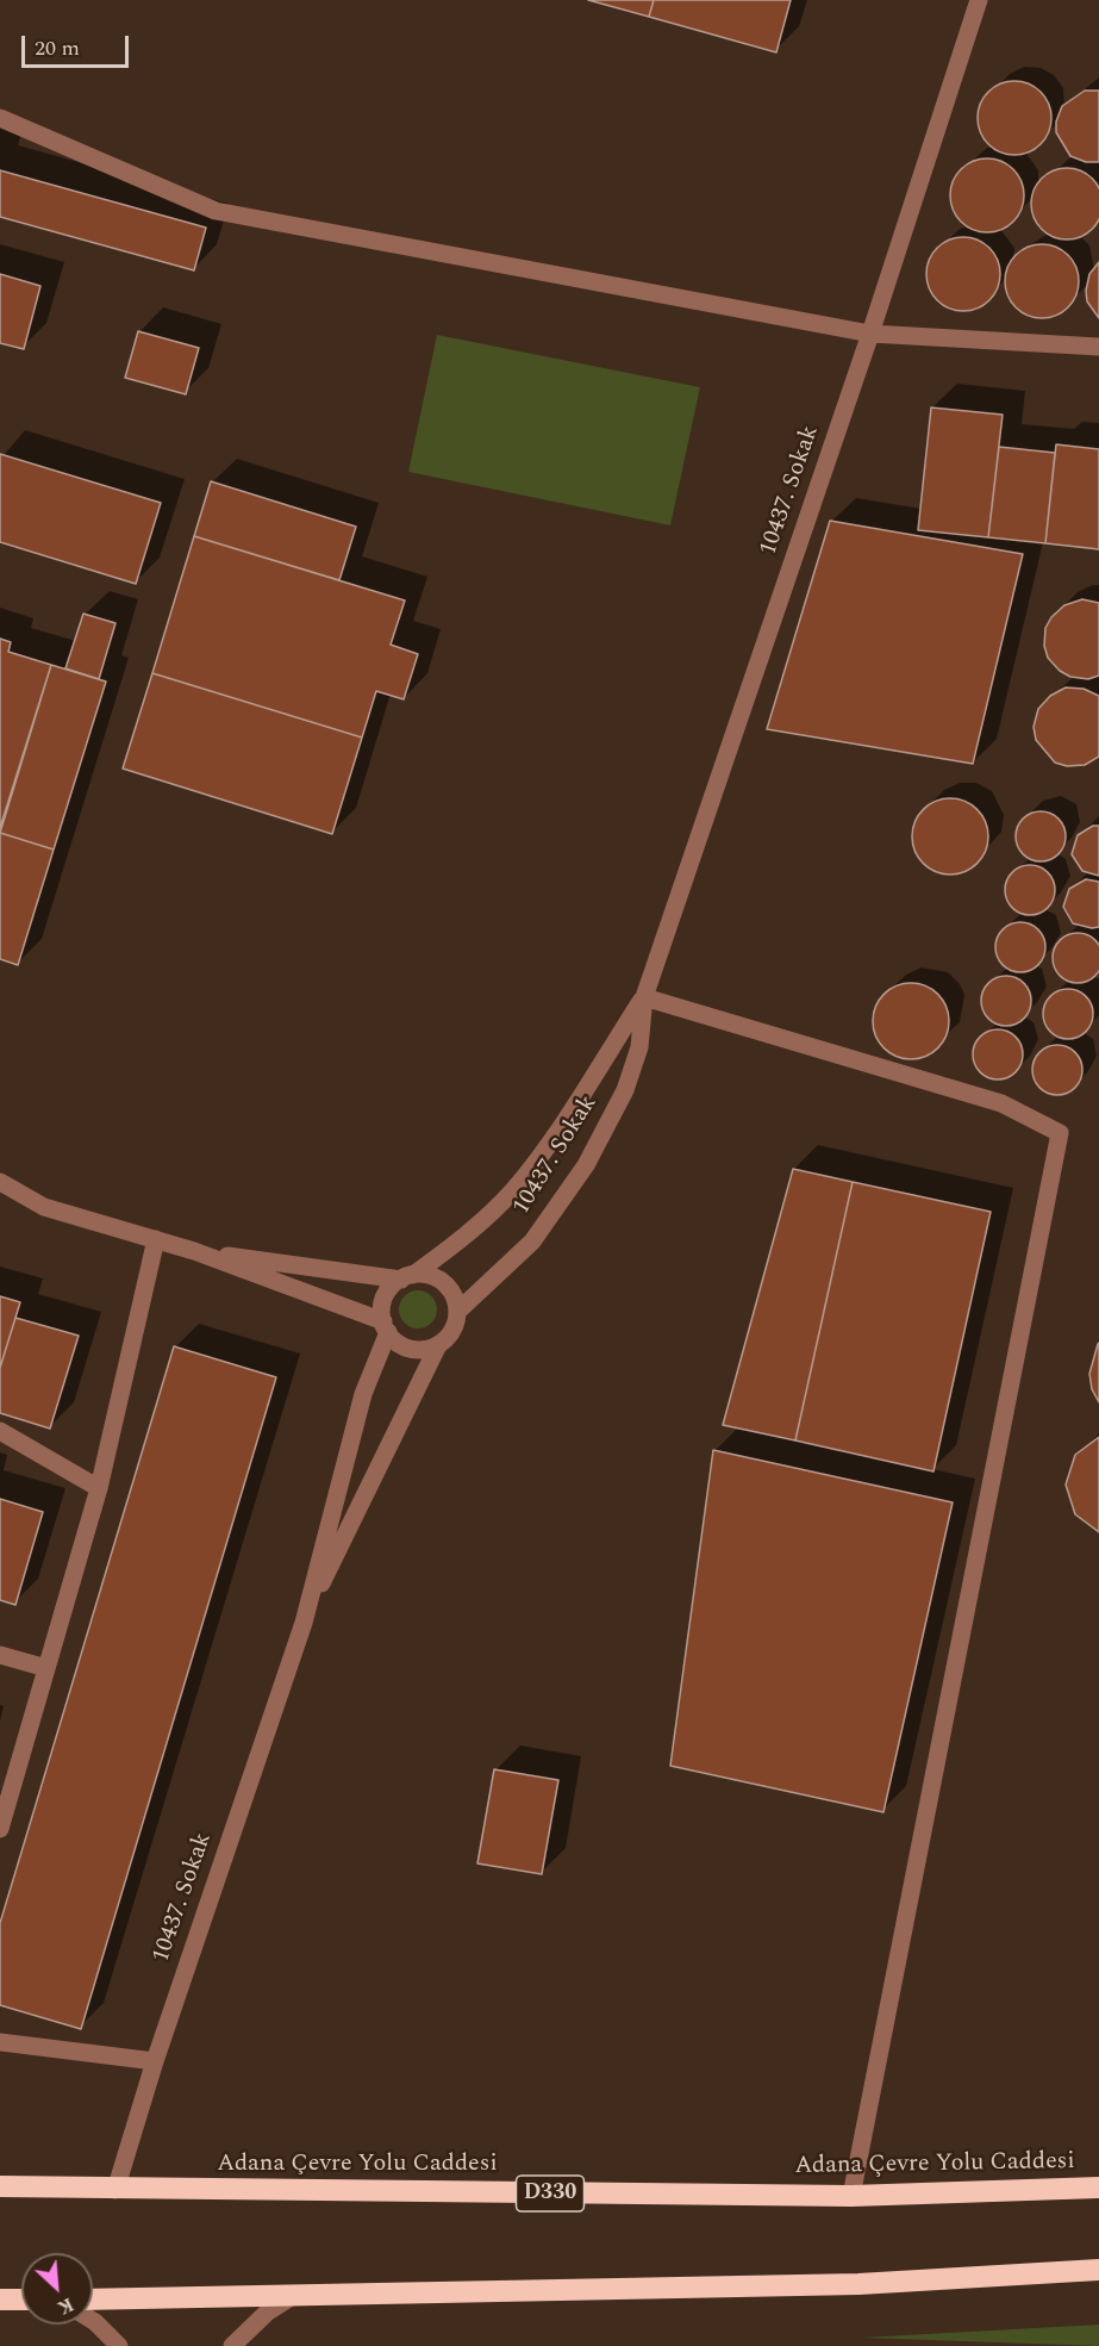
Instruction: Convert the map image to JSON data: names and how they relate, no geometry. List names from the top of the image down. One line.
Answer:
{"streets":{"highway":["Adana Çevre Yolu Caddesi","D330"],"street":["10437. Sokak"]},"crossings":[["10437. Sokak","Adana Çevre Yolu Caddesi"]],"scale_bar":"20 m","north":"bottom right"}
